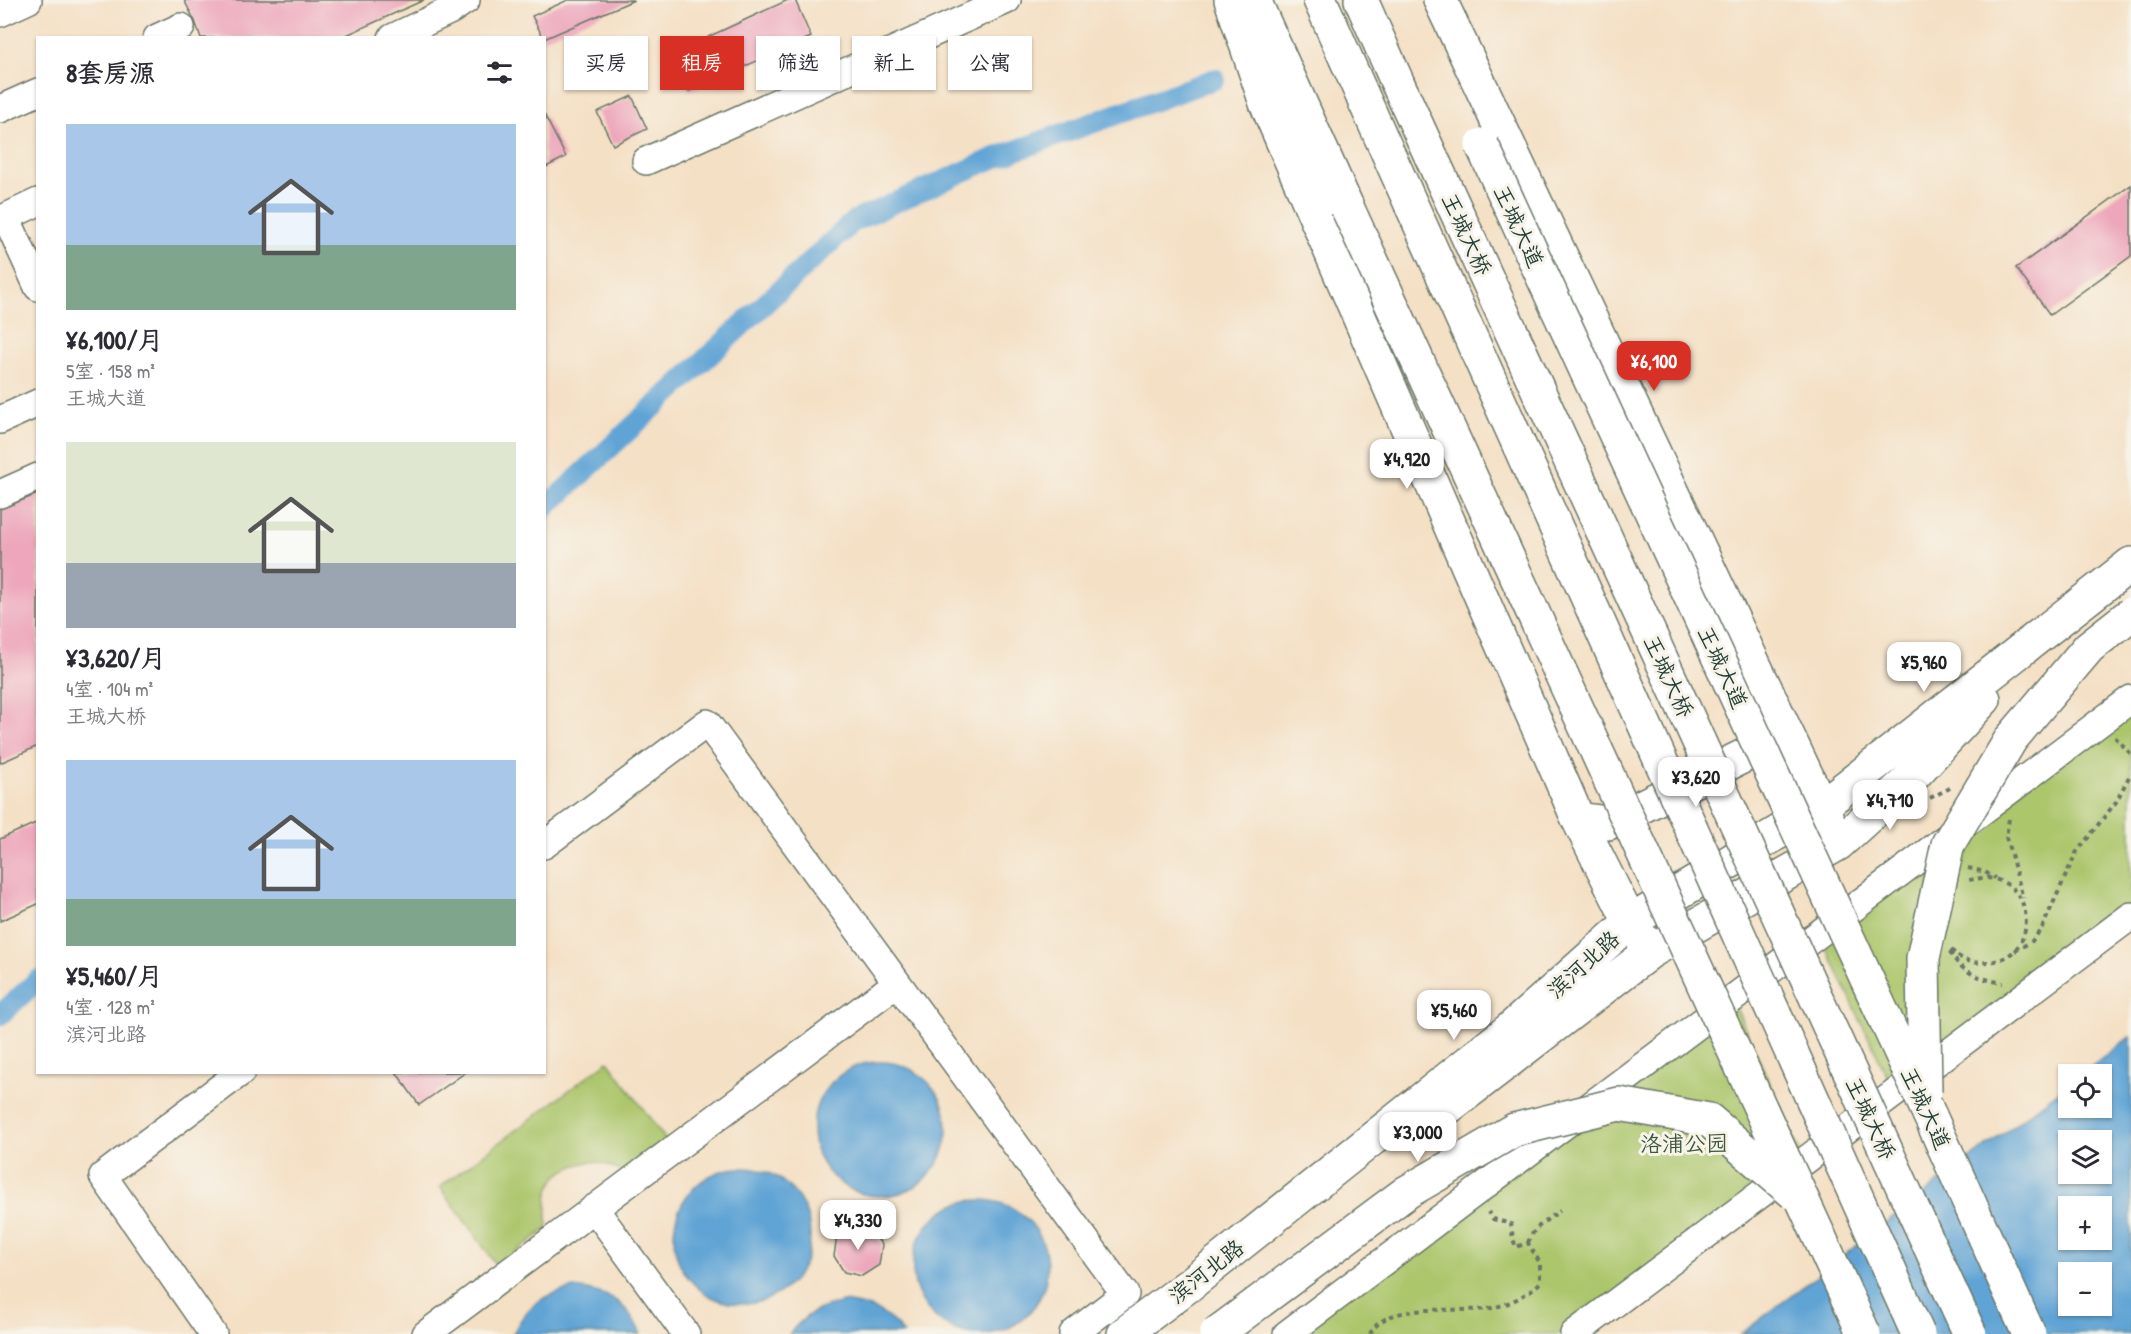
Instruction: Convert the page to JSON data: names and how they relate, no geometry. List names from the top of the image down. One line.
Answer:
{"streets":{"main road":["王城大道","王城大桥","滨河北路"]},"parks":["洛浦公园"],"page":{"chip":["买房","租房","筛选","新上","公寓"],"heading":"8套房源","list":[{"name":"¥6,100/月","note":"5室 · 158 m² · 王城大道"},{"name":"¥3,620/月","note":"4室 · 104 m² · 王城大桥"},{"name":"¥5,460/月","note":"4室 · 128 m² · 滨河北路"}],"price":["¥6,100","¥4,920","¥5,960","¥3,620","¥4,710","¥5,460","¥3,000","¥4,330"],"map_buttons":["+","−"]}}
